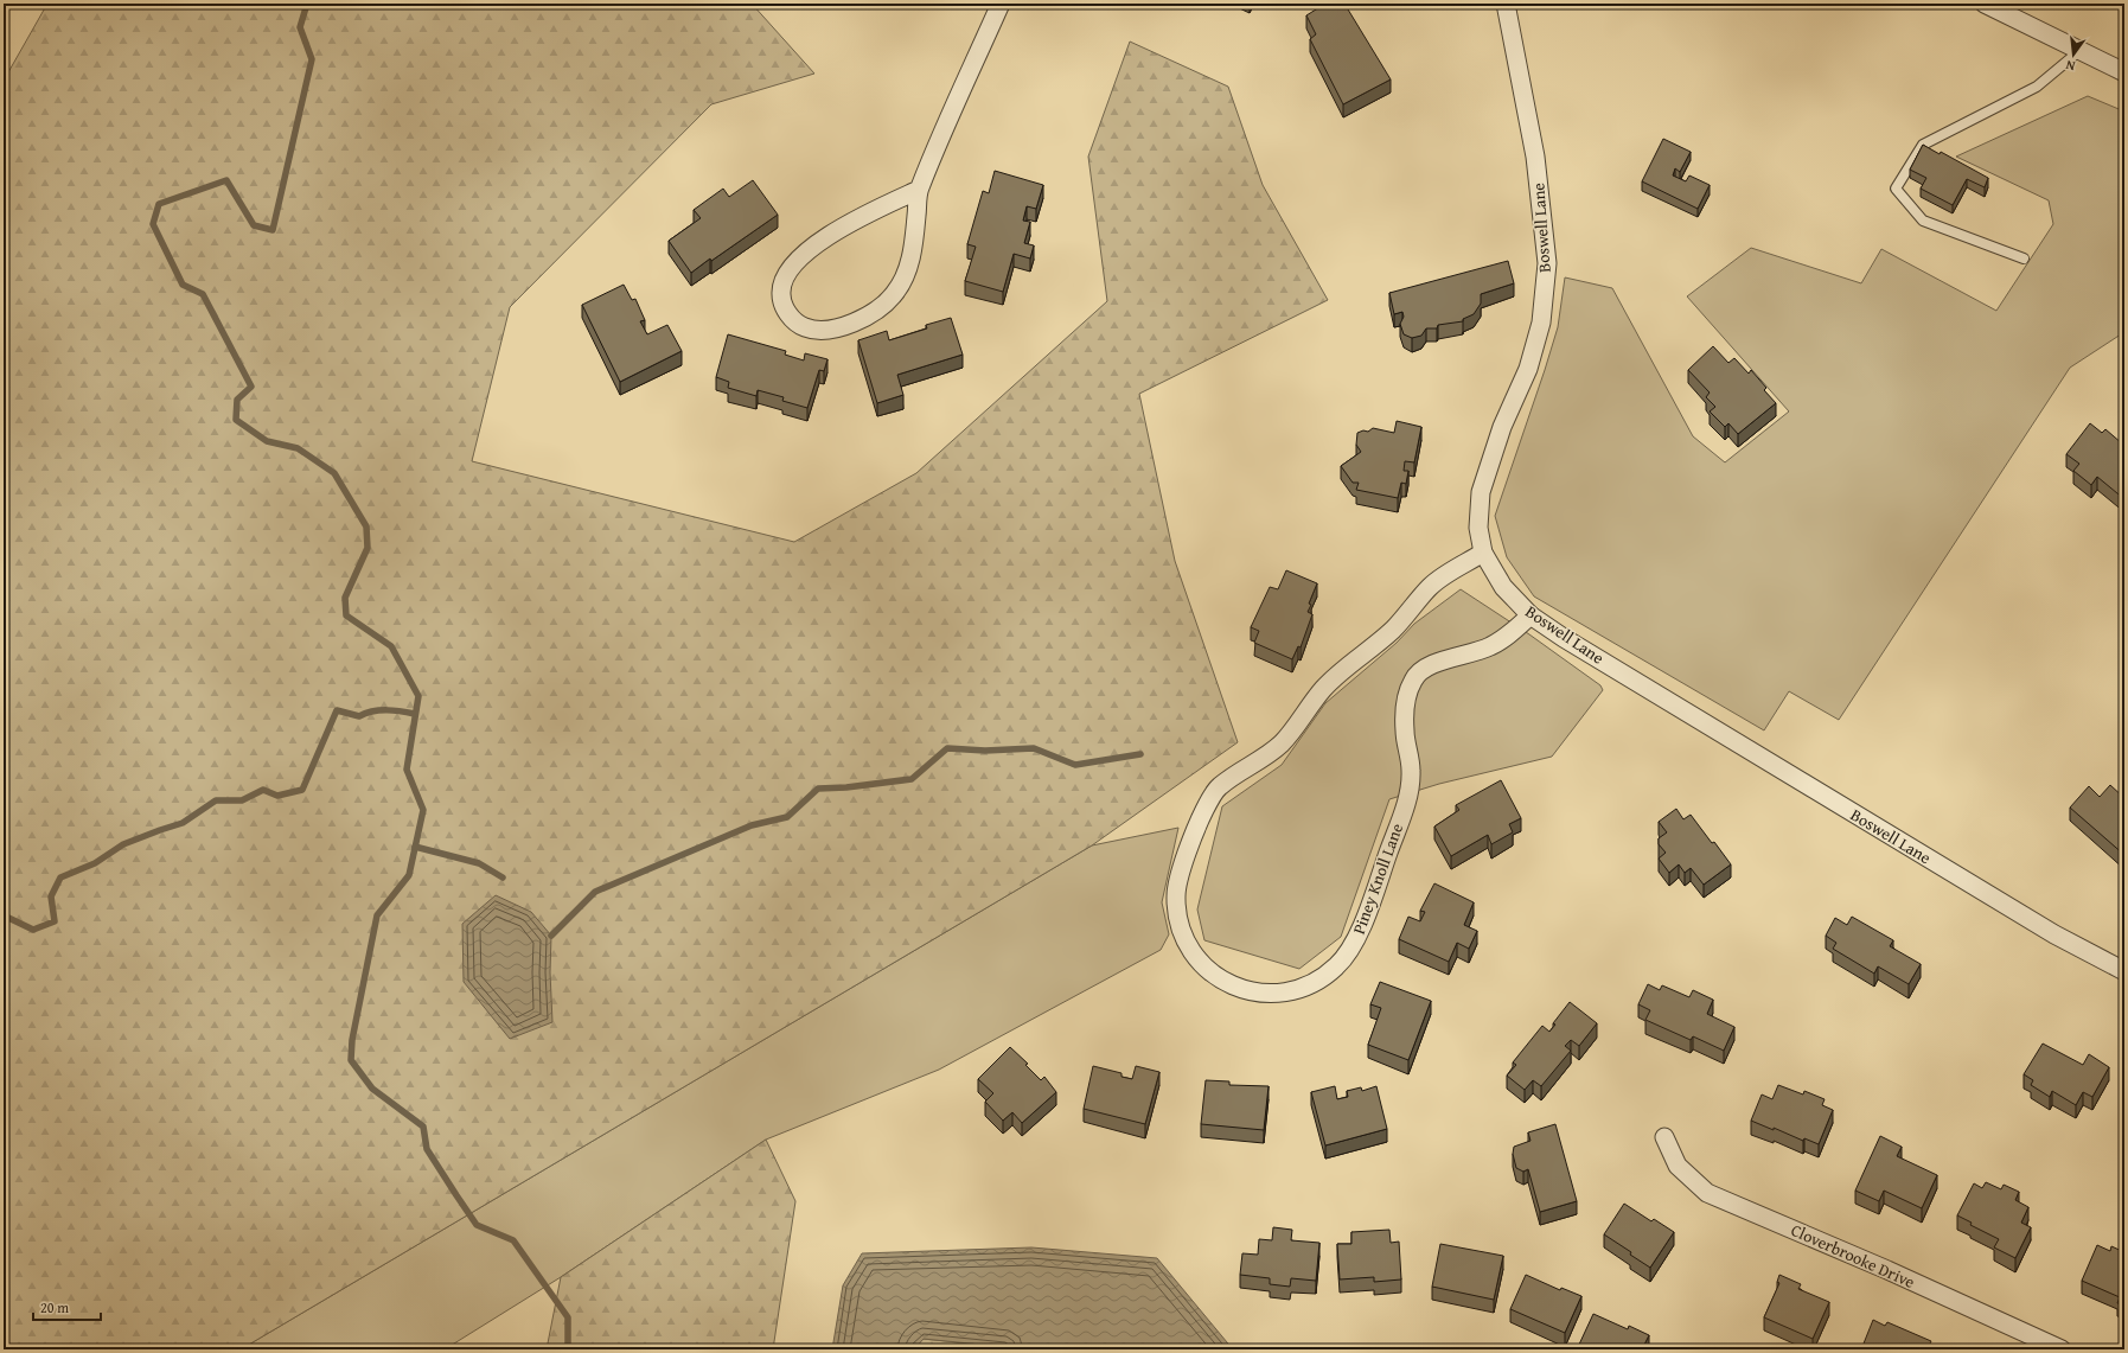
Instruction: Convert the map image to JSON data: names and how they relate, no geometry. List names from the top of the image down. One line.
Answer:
{"streets":{"street":["Boswell Lane","Piney Knoll Lane","Cloverbrooke Drive"]},"crossings":[["Boswell Lane","Piney Knoll Lane"]],"scale_bar":"20 m","north":"bottom"}
